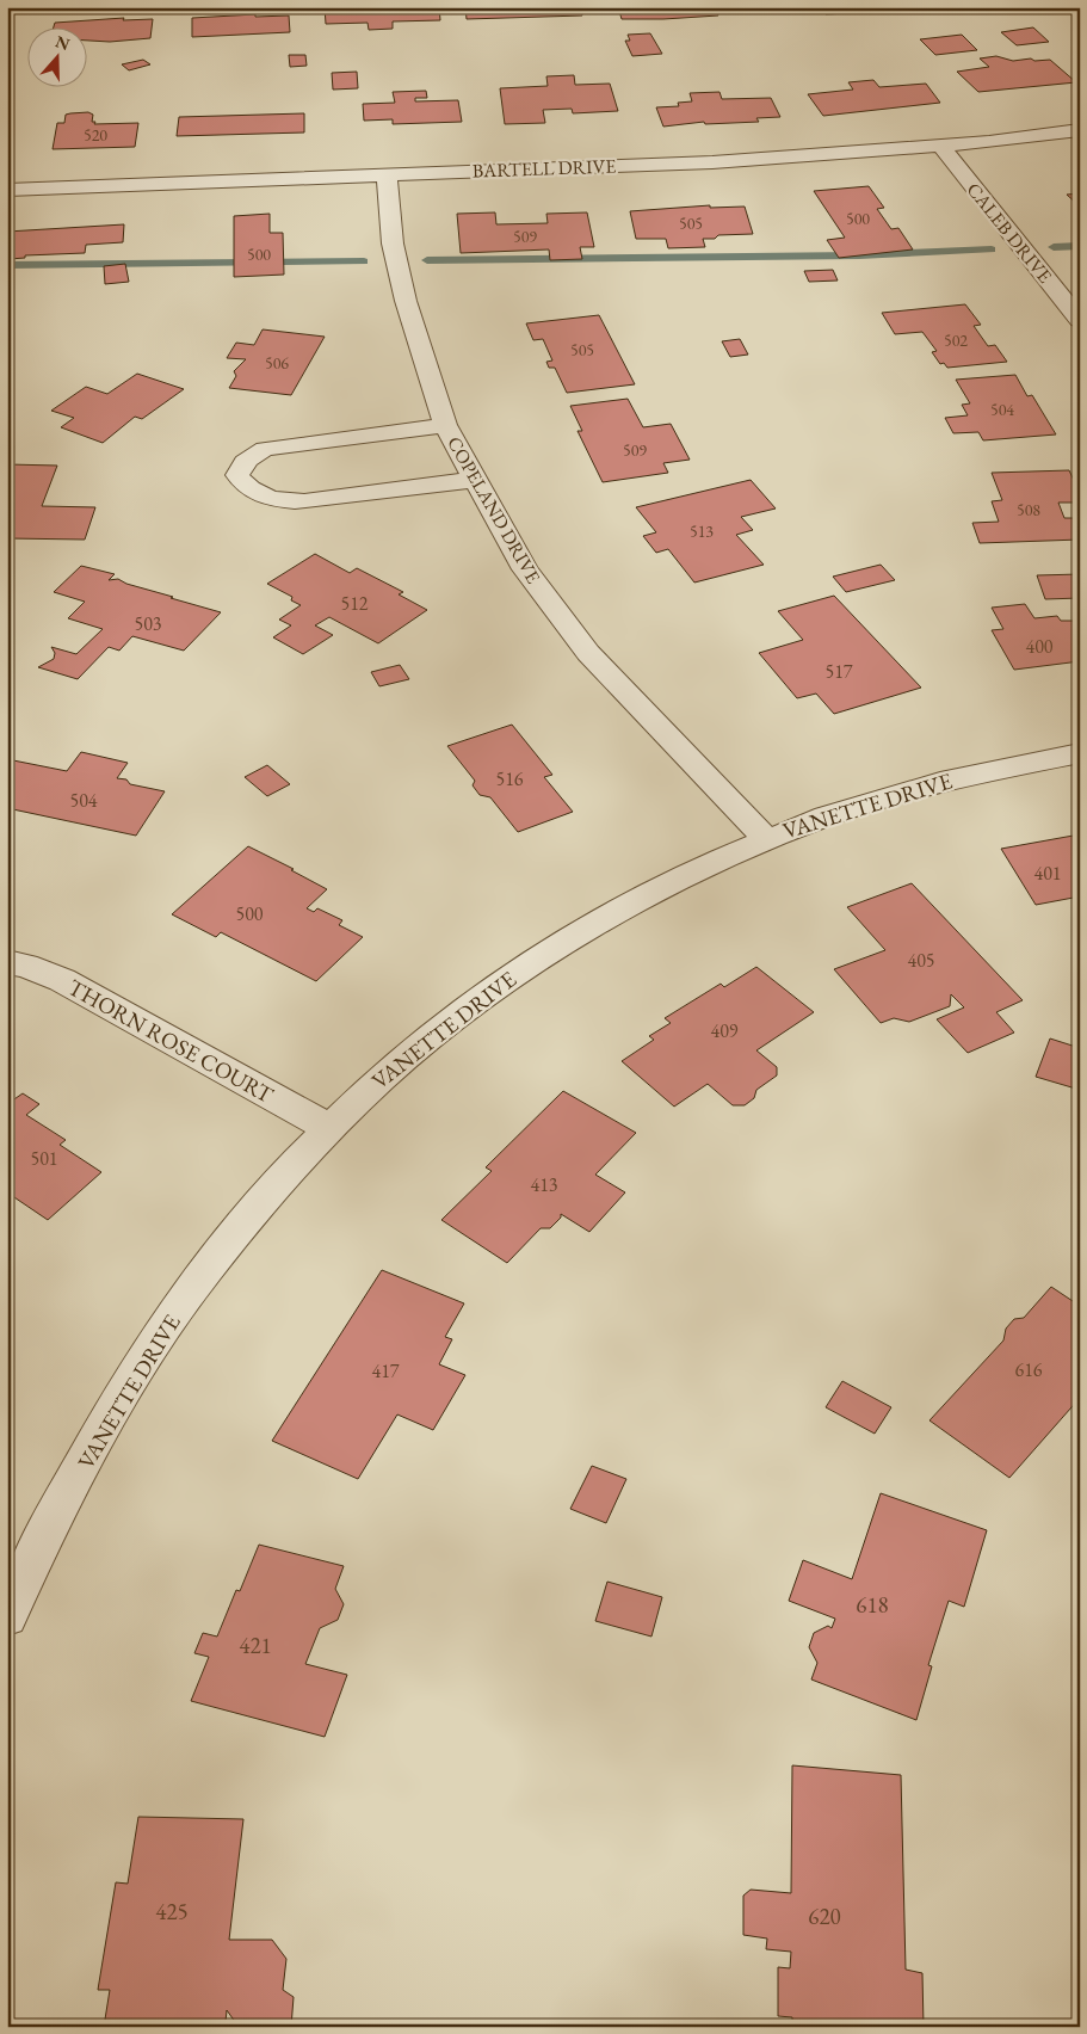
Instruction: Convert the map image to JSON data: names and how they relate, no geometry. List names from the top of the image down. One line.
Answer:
{"streets":{"street":["BARTELL DRIVE","CALEB DRIVE","COPELAND DRIVE","VANETTE DRIVE","THORN ROSE COURT"]},"crossings":[["BARTELL DRIVE","CALEB DRIVE"],["BARTELL DRIVE","COPELAND DRIVE"],["COPELAND DRIVE","VANETTE DRIVE"],["VANETTE DRIVE","THORN ROSE COURT"]],"house_numbers":["520","500","505","509","500","502","505","506","504","509","508","513","512","503","400","517","516","504","401","500","405","409","501","413","616","417","618","421","425","620"],"north":"top"}
